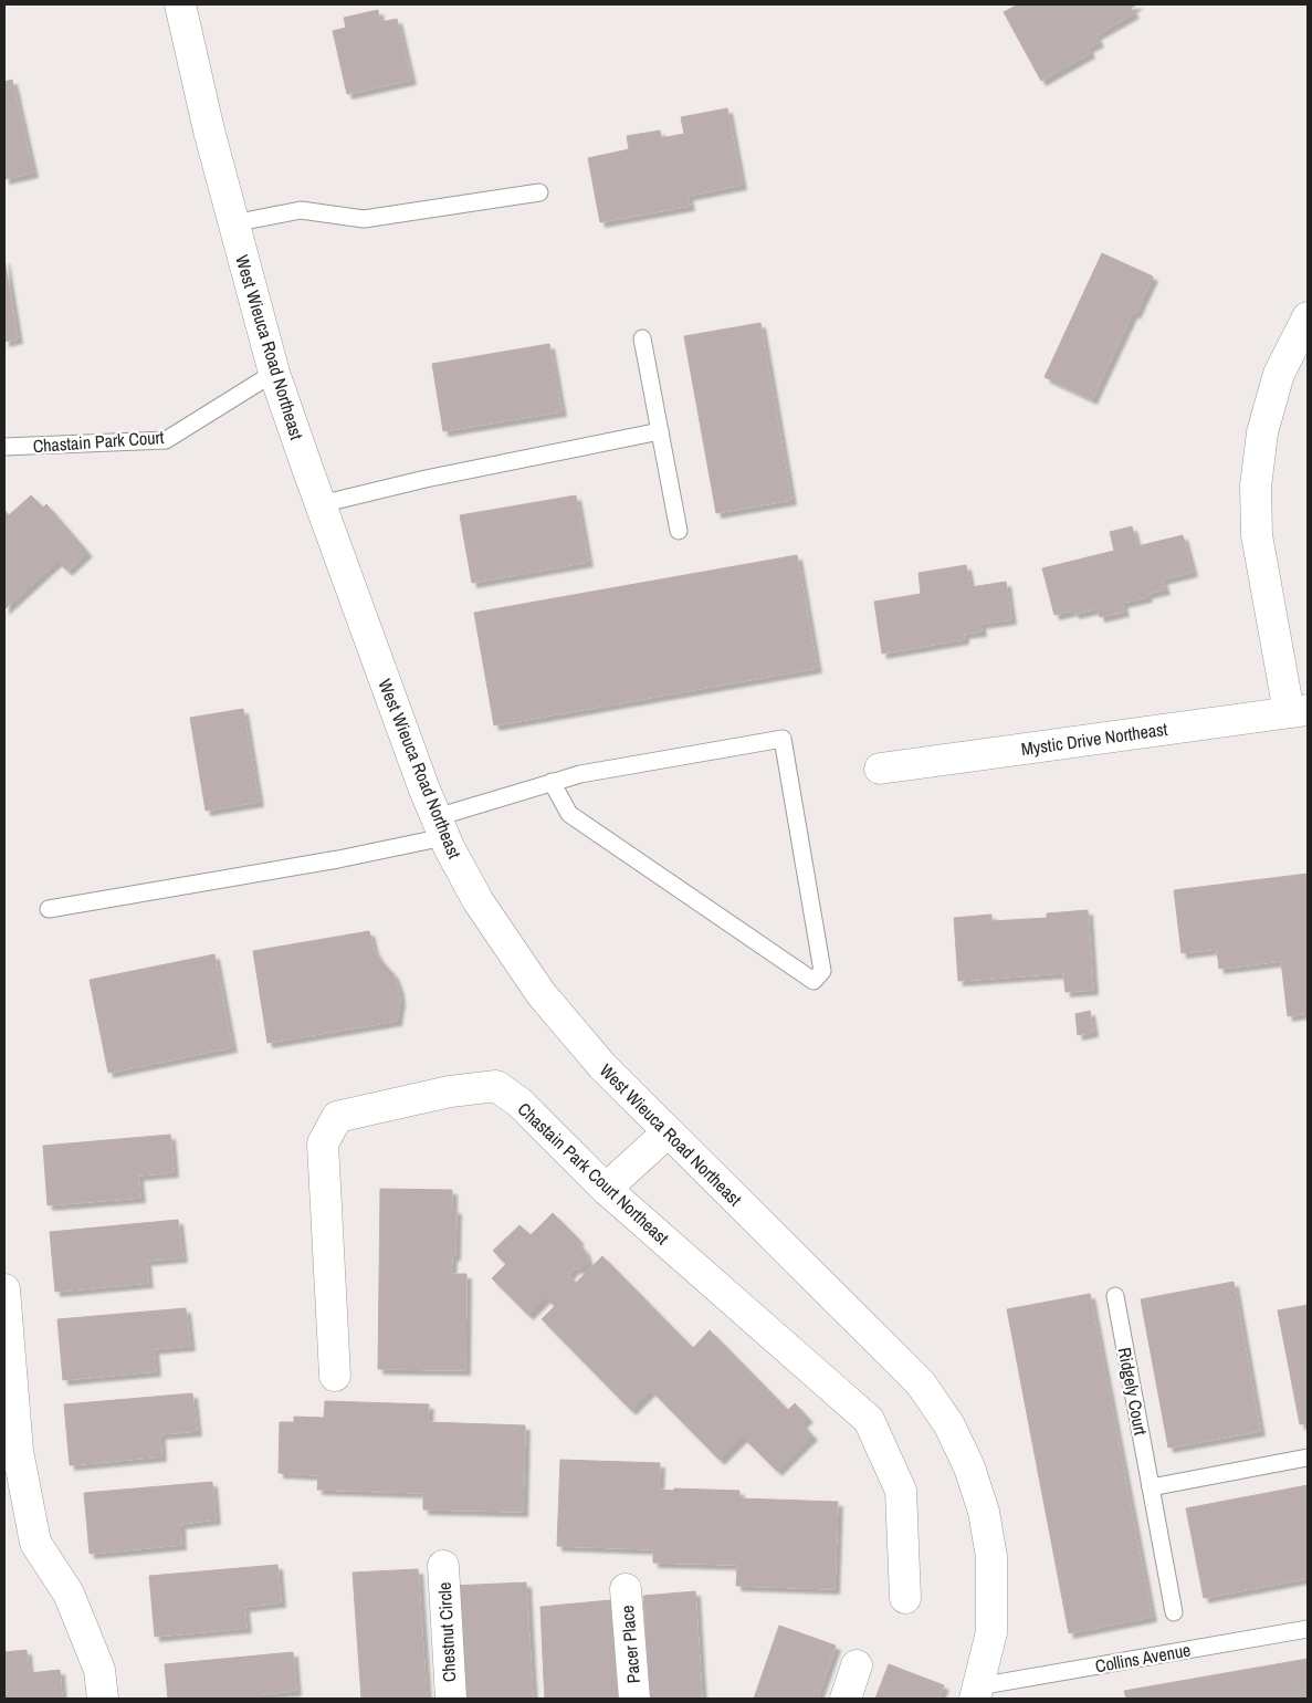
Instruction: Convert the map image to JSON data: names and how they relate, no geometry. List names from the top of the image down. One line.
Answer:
{"streets":{"street":["West Wieuca Road Northeast","Mystic Drive Northeast","Chastain Park Court Northeast","Chestnut Circle","Pacer Place"],"lane":["Chastain Park Court","Ridgely Court","Collins Avenue"]},"crossings":[["West Wieuca Road Northeast","Chastain Park Court"],["West Wieuca Road Northeast","Collins Avenue"]]}
